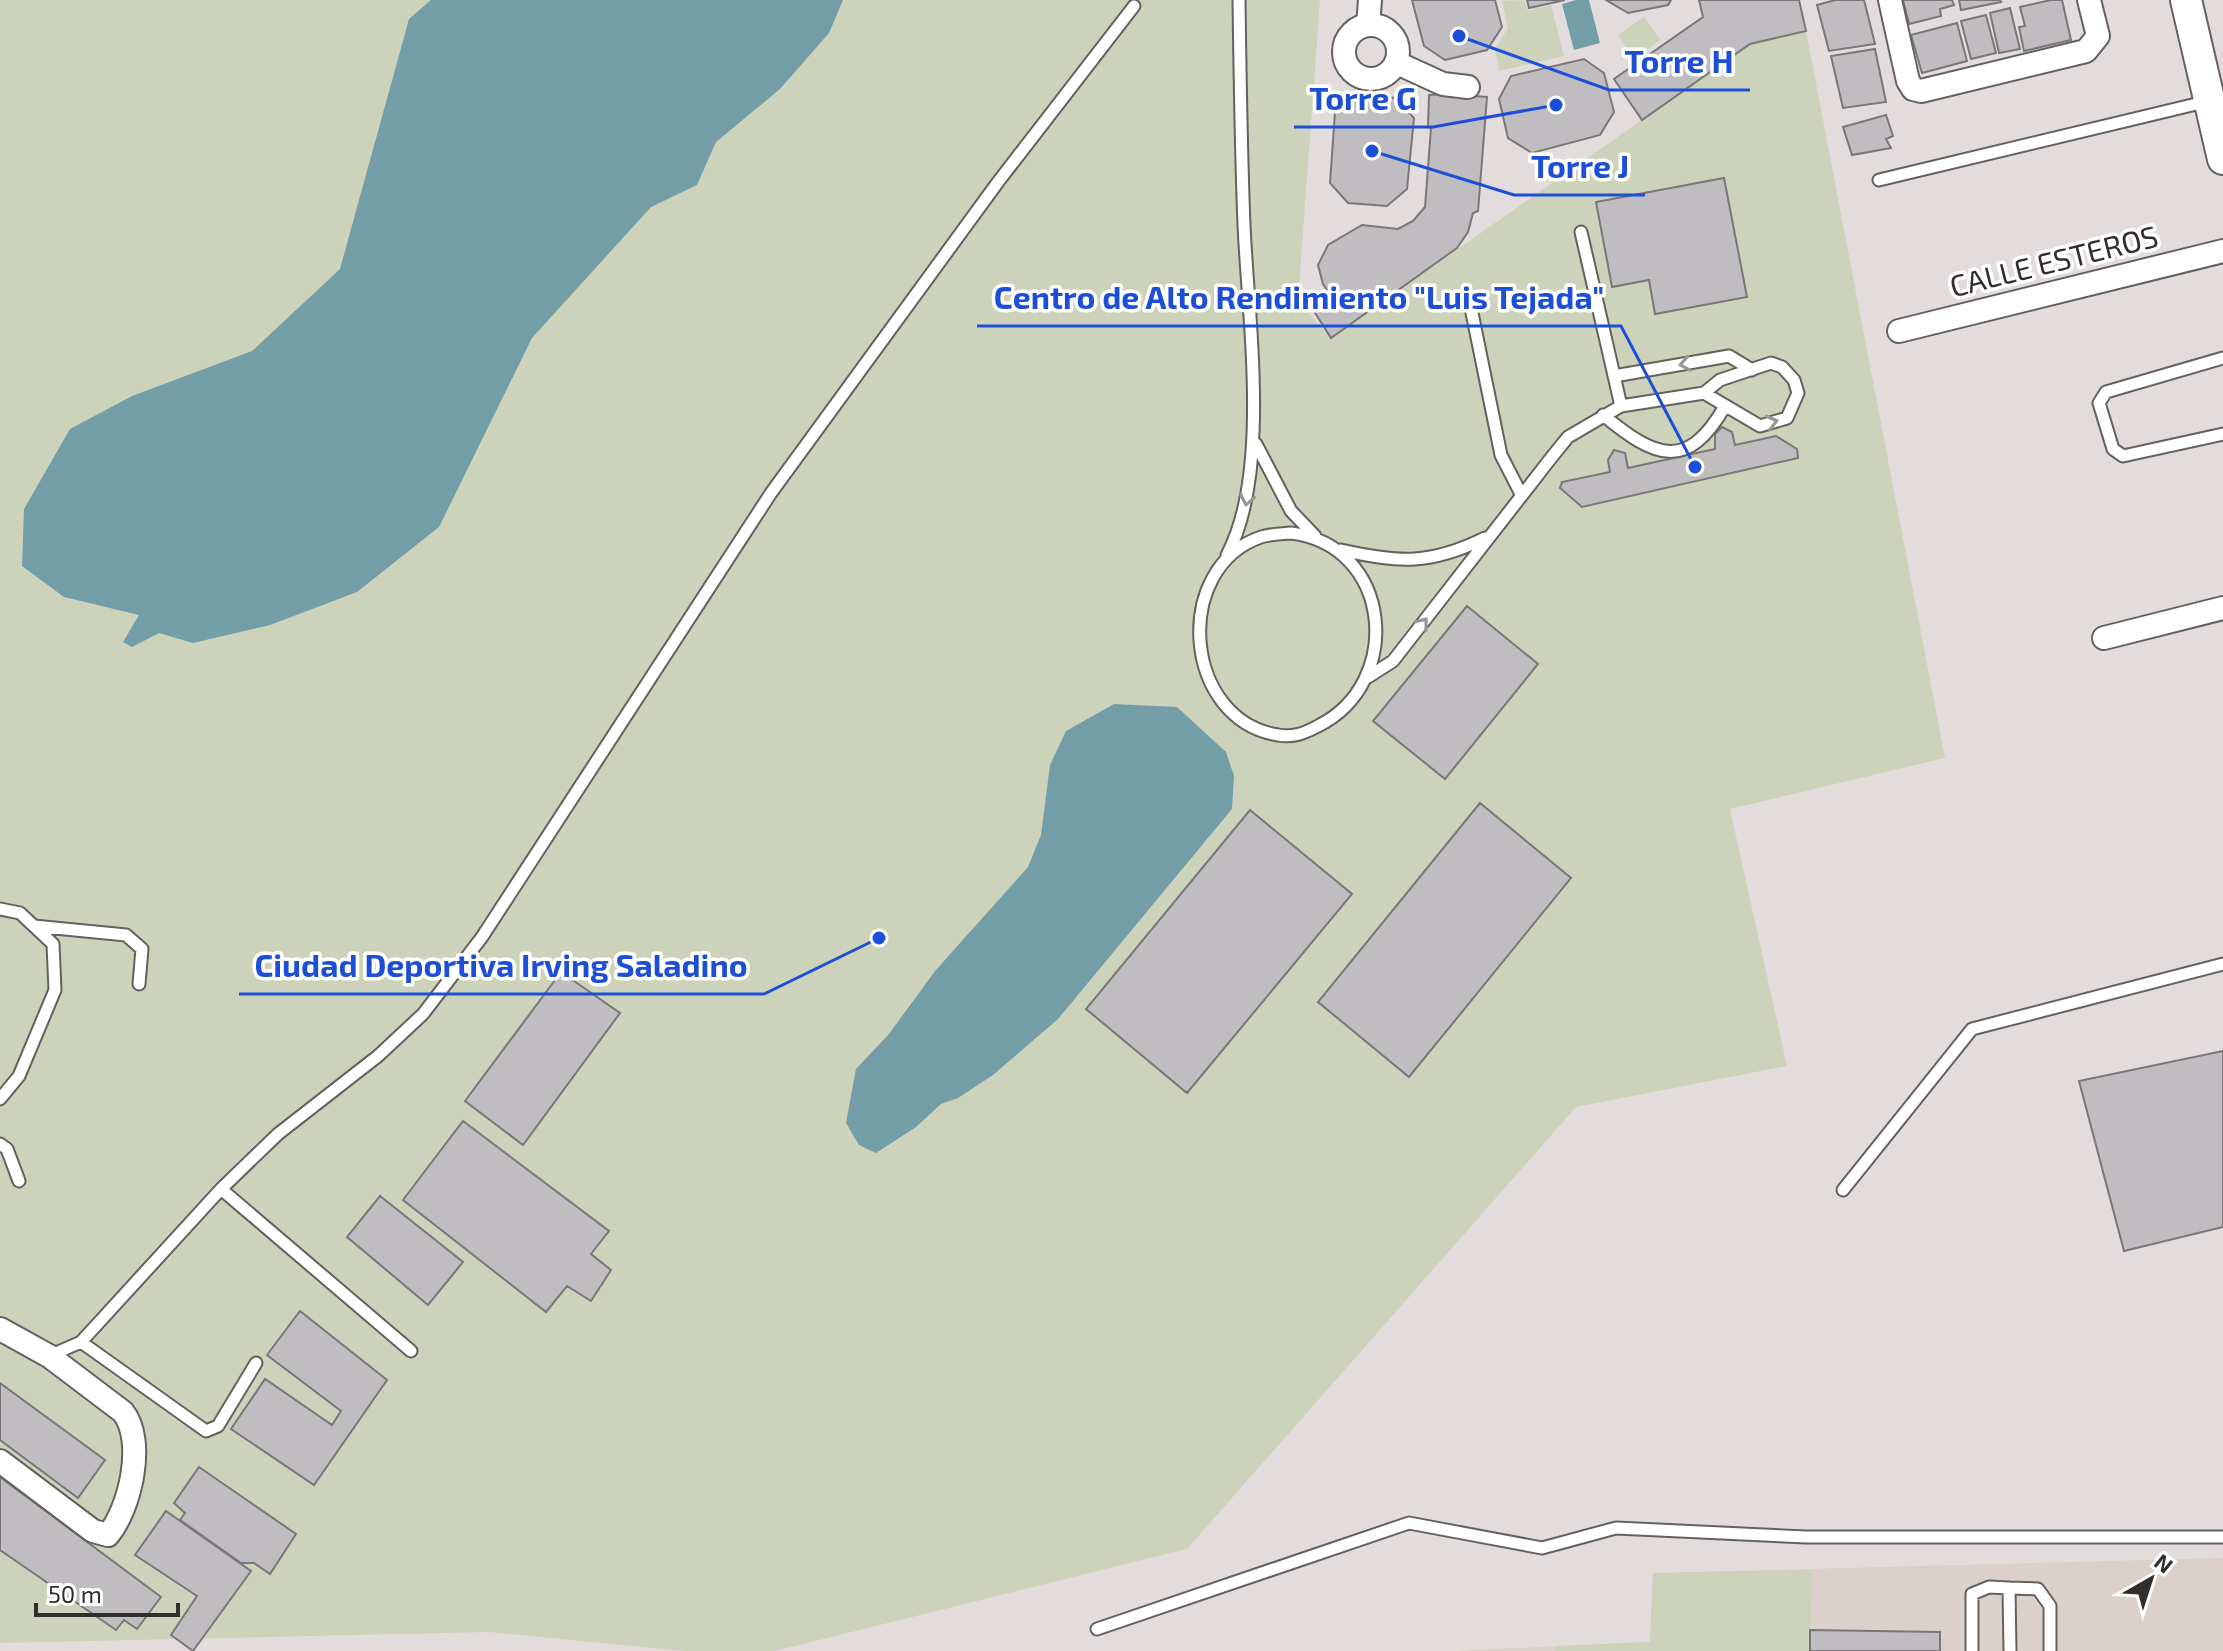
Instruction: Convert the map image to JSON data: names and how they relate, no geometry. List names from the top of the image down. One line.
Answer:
{"streets":{"street":["CALLE ESTEROS"]},"places":["Torre H","Torre G","Torre J","Centro de Alto Rendimiento \"Luis Tejada\"","Ciudad Deportiva Irving Saladino"],"scale_bar":"50 m","north":"top right"}
